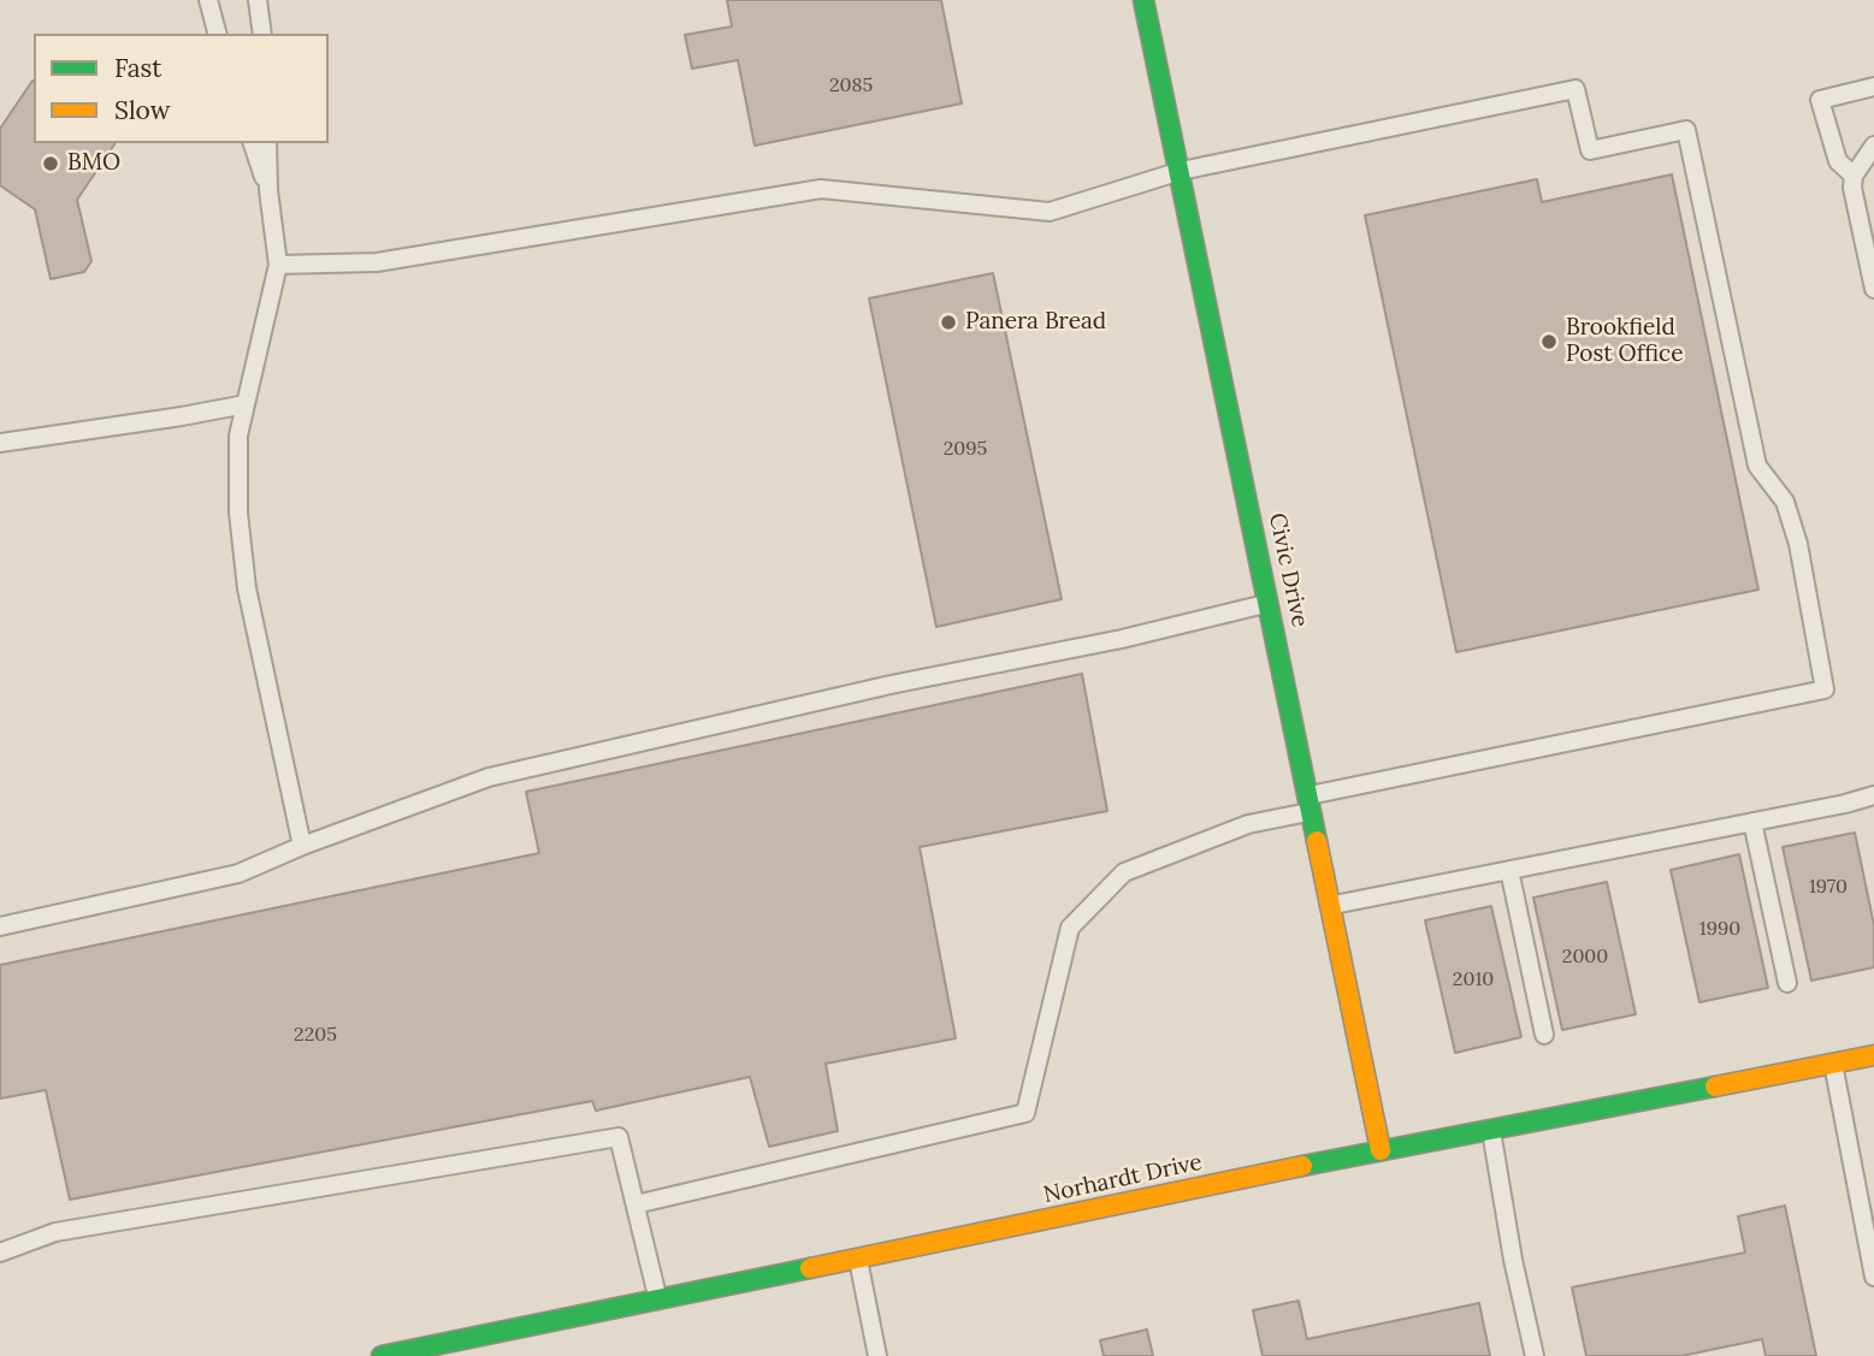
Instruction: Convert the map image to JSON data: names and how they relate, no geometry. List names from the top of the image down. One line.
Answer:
{"streets":{"street":["Civic Drive","Norhardt Drive"]},"crossings":[["Civic Drive","Norhardt Drive"]],"places":["BMO","Panera Bread","Brookfield Post Office"],"house_numbers":["2085","2095","1970","1990","2000","2010","2205"],"legend":["Fast","Slow"]}
